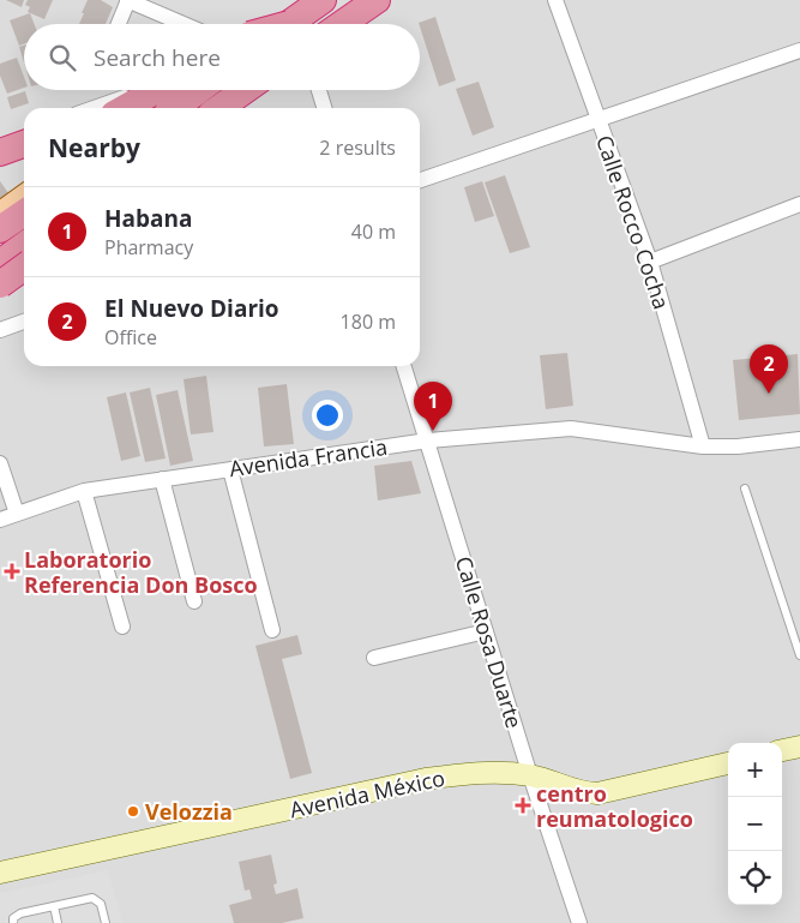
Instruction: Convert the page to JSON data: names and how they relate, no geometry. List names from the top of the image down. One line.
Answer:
{"streets":{"main road":["Avenida México"],"street":["Calle Rocco Cocha","Avenida Francia","Calle Rosa Duarte"]},"crossings":[["Calle Rocco Cocha","Avenida Francia"],["Avenida Francia","Calle Rosa Duarte"],["Calle Rosa Duarte","Avenida México"]],"places":{"health":["Laboratorio Referencia Don Bosco","centro reumatologico"],"other":["Velozzia"]},"page":{"search":"Search here","heading":["Nearby","2 results"],"list":[{"mark":"1","name":"Habana","note":"Pharmacy","value":"40 m"},{"mark":"2","name":"El Nuevo Diario","note":"Office","value":"180 m"}],"pins":["2","1"],"map_buttons":["+","−"]}}
